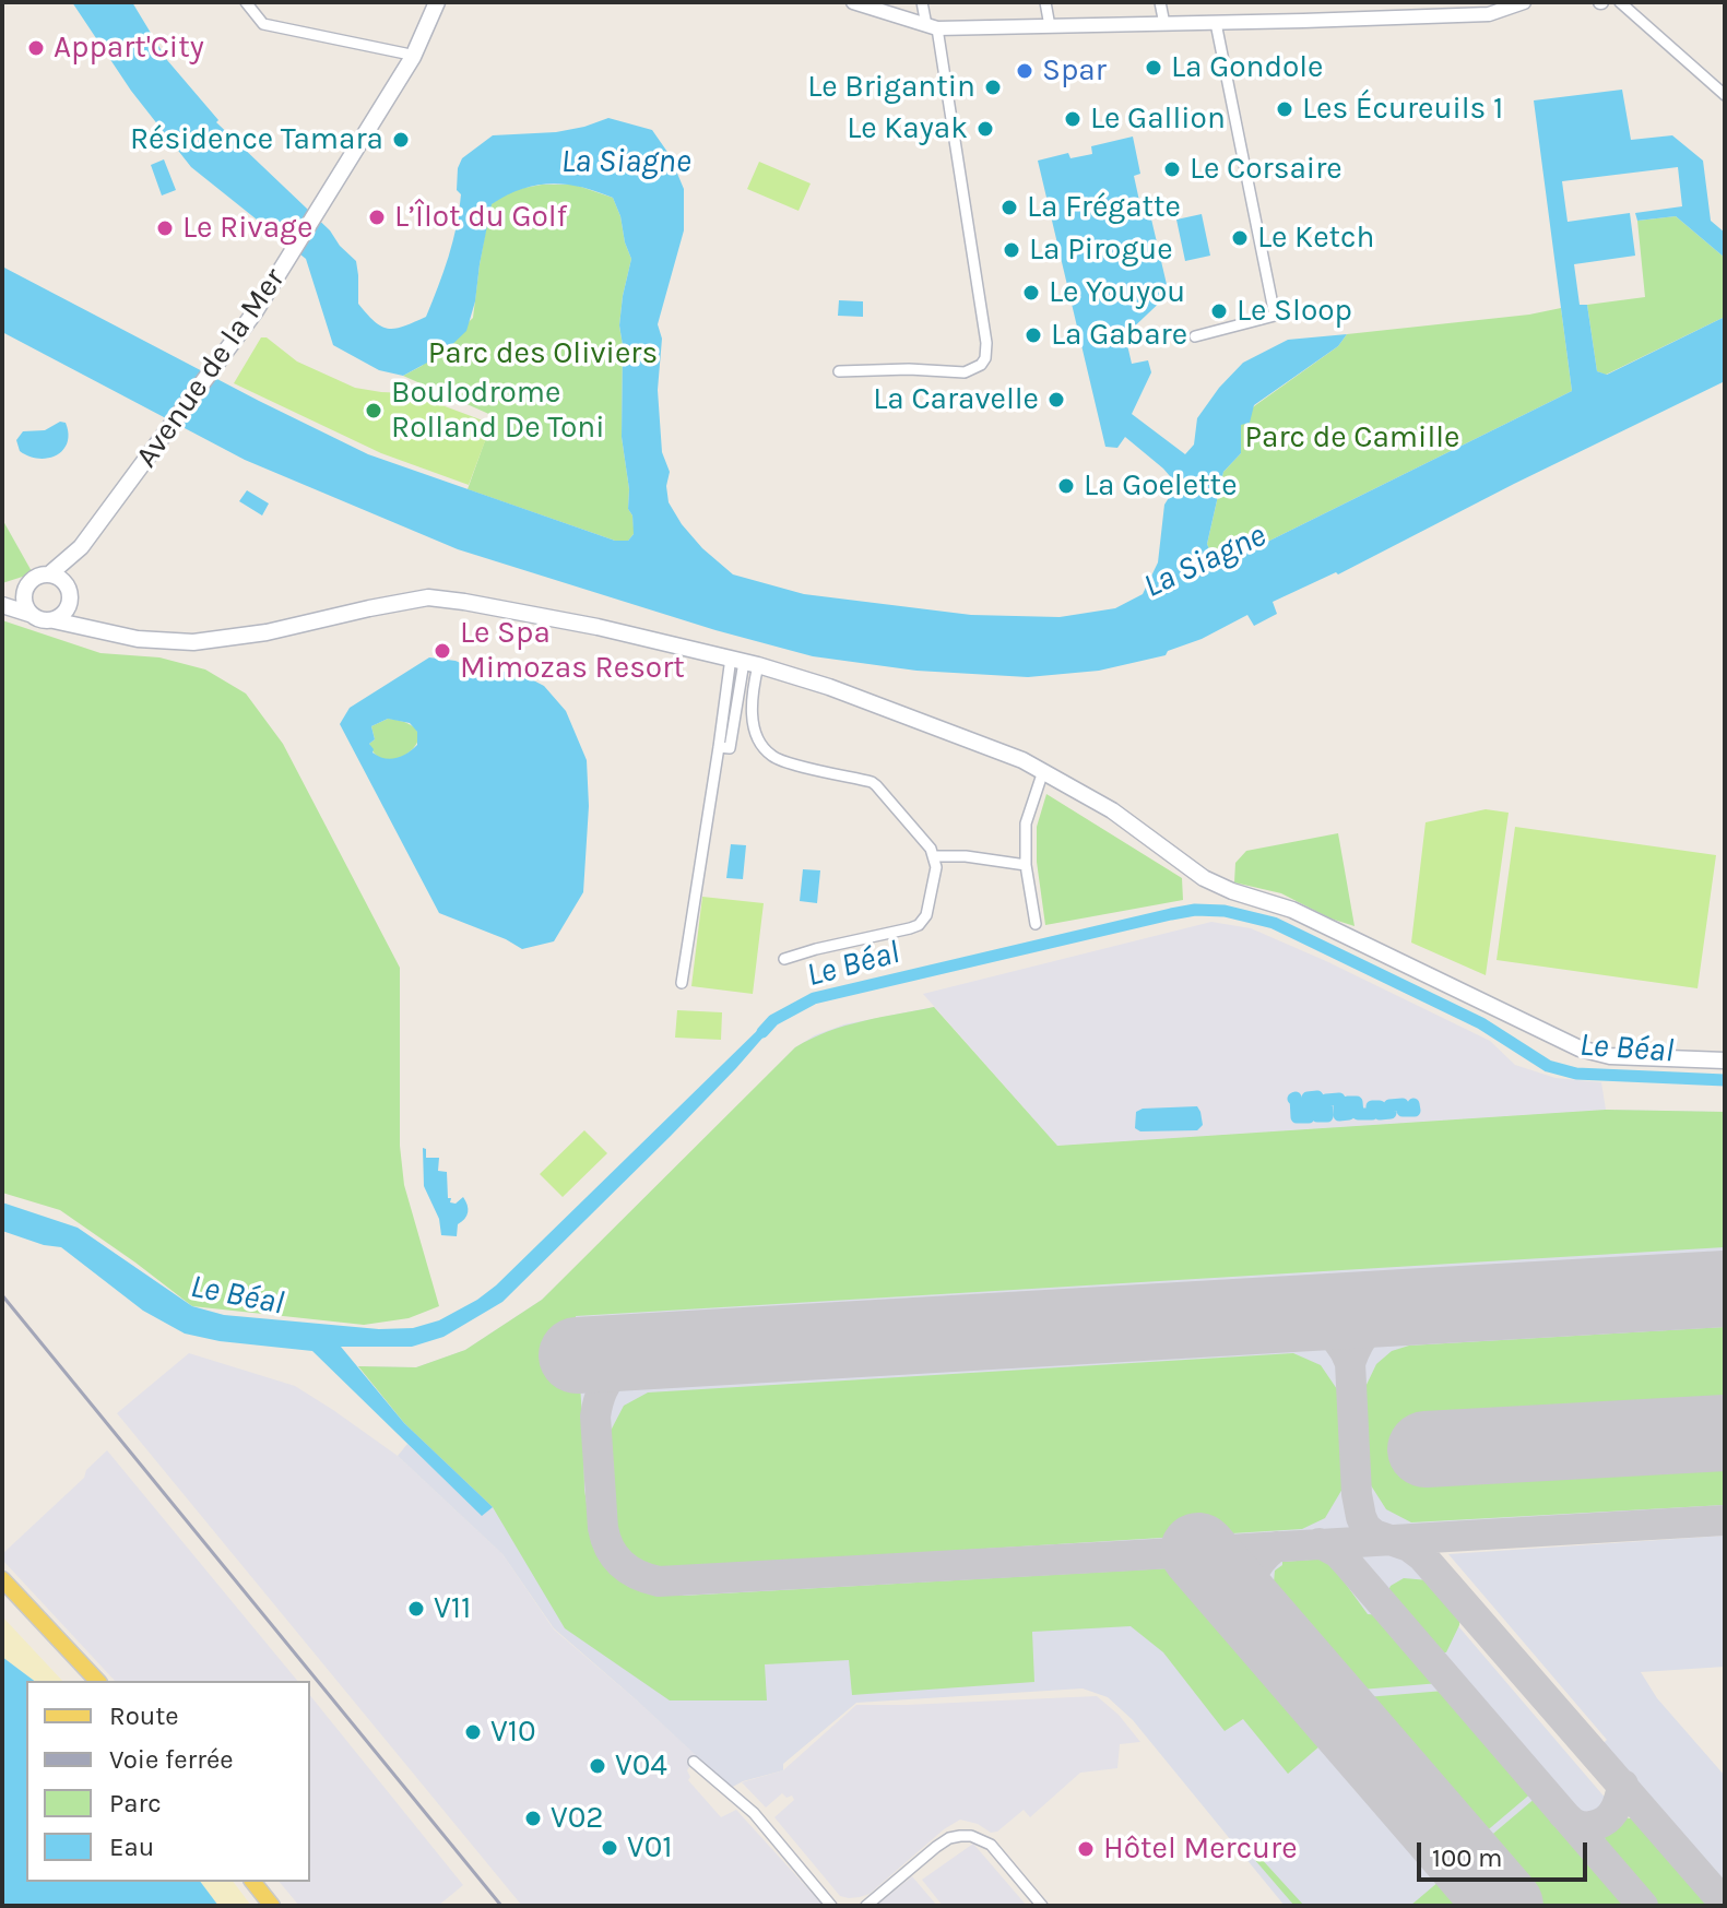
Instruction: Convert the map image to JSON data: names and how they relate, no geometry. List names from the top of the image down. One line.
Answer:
{"streets":{"main road":["Avenue de la Mer"]},"water":["La Siagne","Le Béal"],"parks":["Parc des Oliviers","Parc de Camille"],"places":["Appart'City","La Gondole","Spar","Le Brigantin","Les Écureuils 1","Le Gallion","Le Kayak","Résidence Tamara","Le Corsaire","La Frégatte","L’Îlot du Golf","Le Rivage","Le Ketch","La Pirogue","Le Youyou","Le Sloop","La Gabare","La Caravelle","Boulodrome Rolland De Toni","La Goelette","Le Spa Mimozas Resort","V11","V10","V04","V02","V01","Hôtel Mercure"],"legend":["Route","Voie ferrée","Parc","Eau"],"scale_bar":"100 m"}
